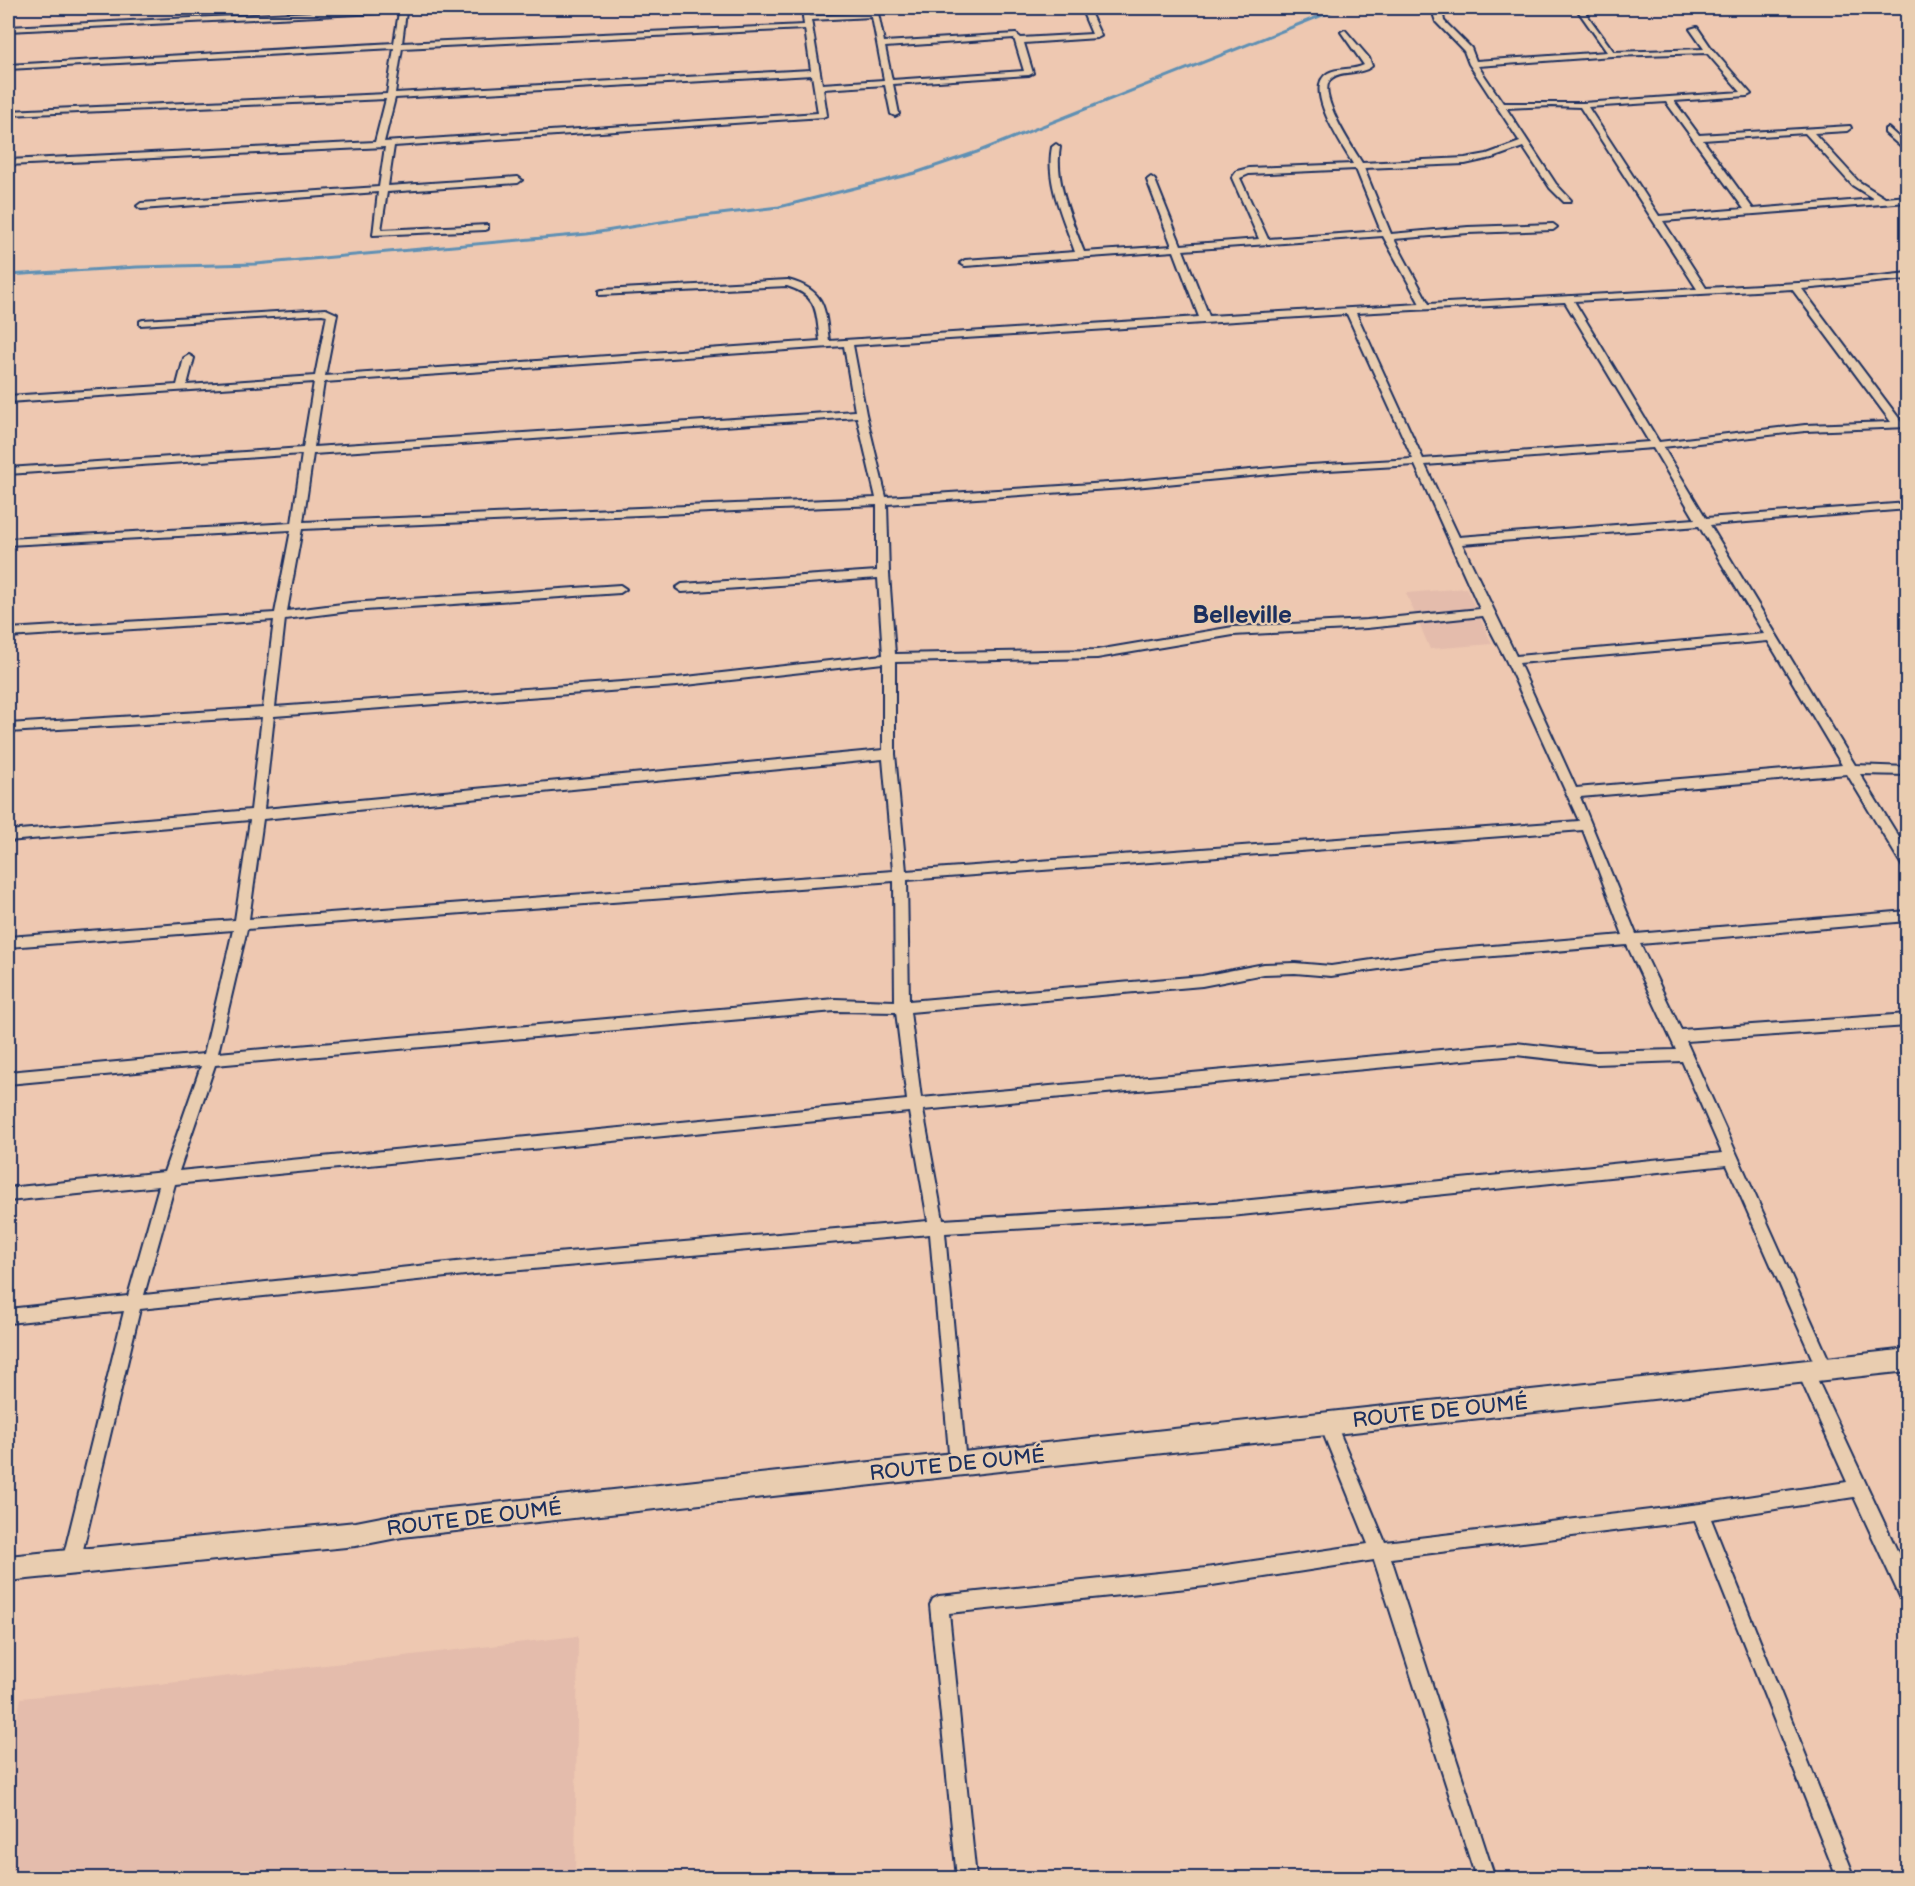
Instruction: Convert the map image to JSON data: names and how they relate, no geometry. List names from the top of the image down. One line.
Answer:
{"streets":{"street":["ROUTE DE OUMÉ"]},"districts":["Belleville"]}
